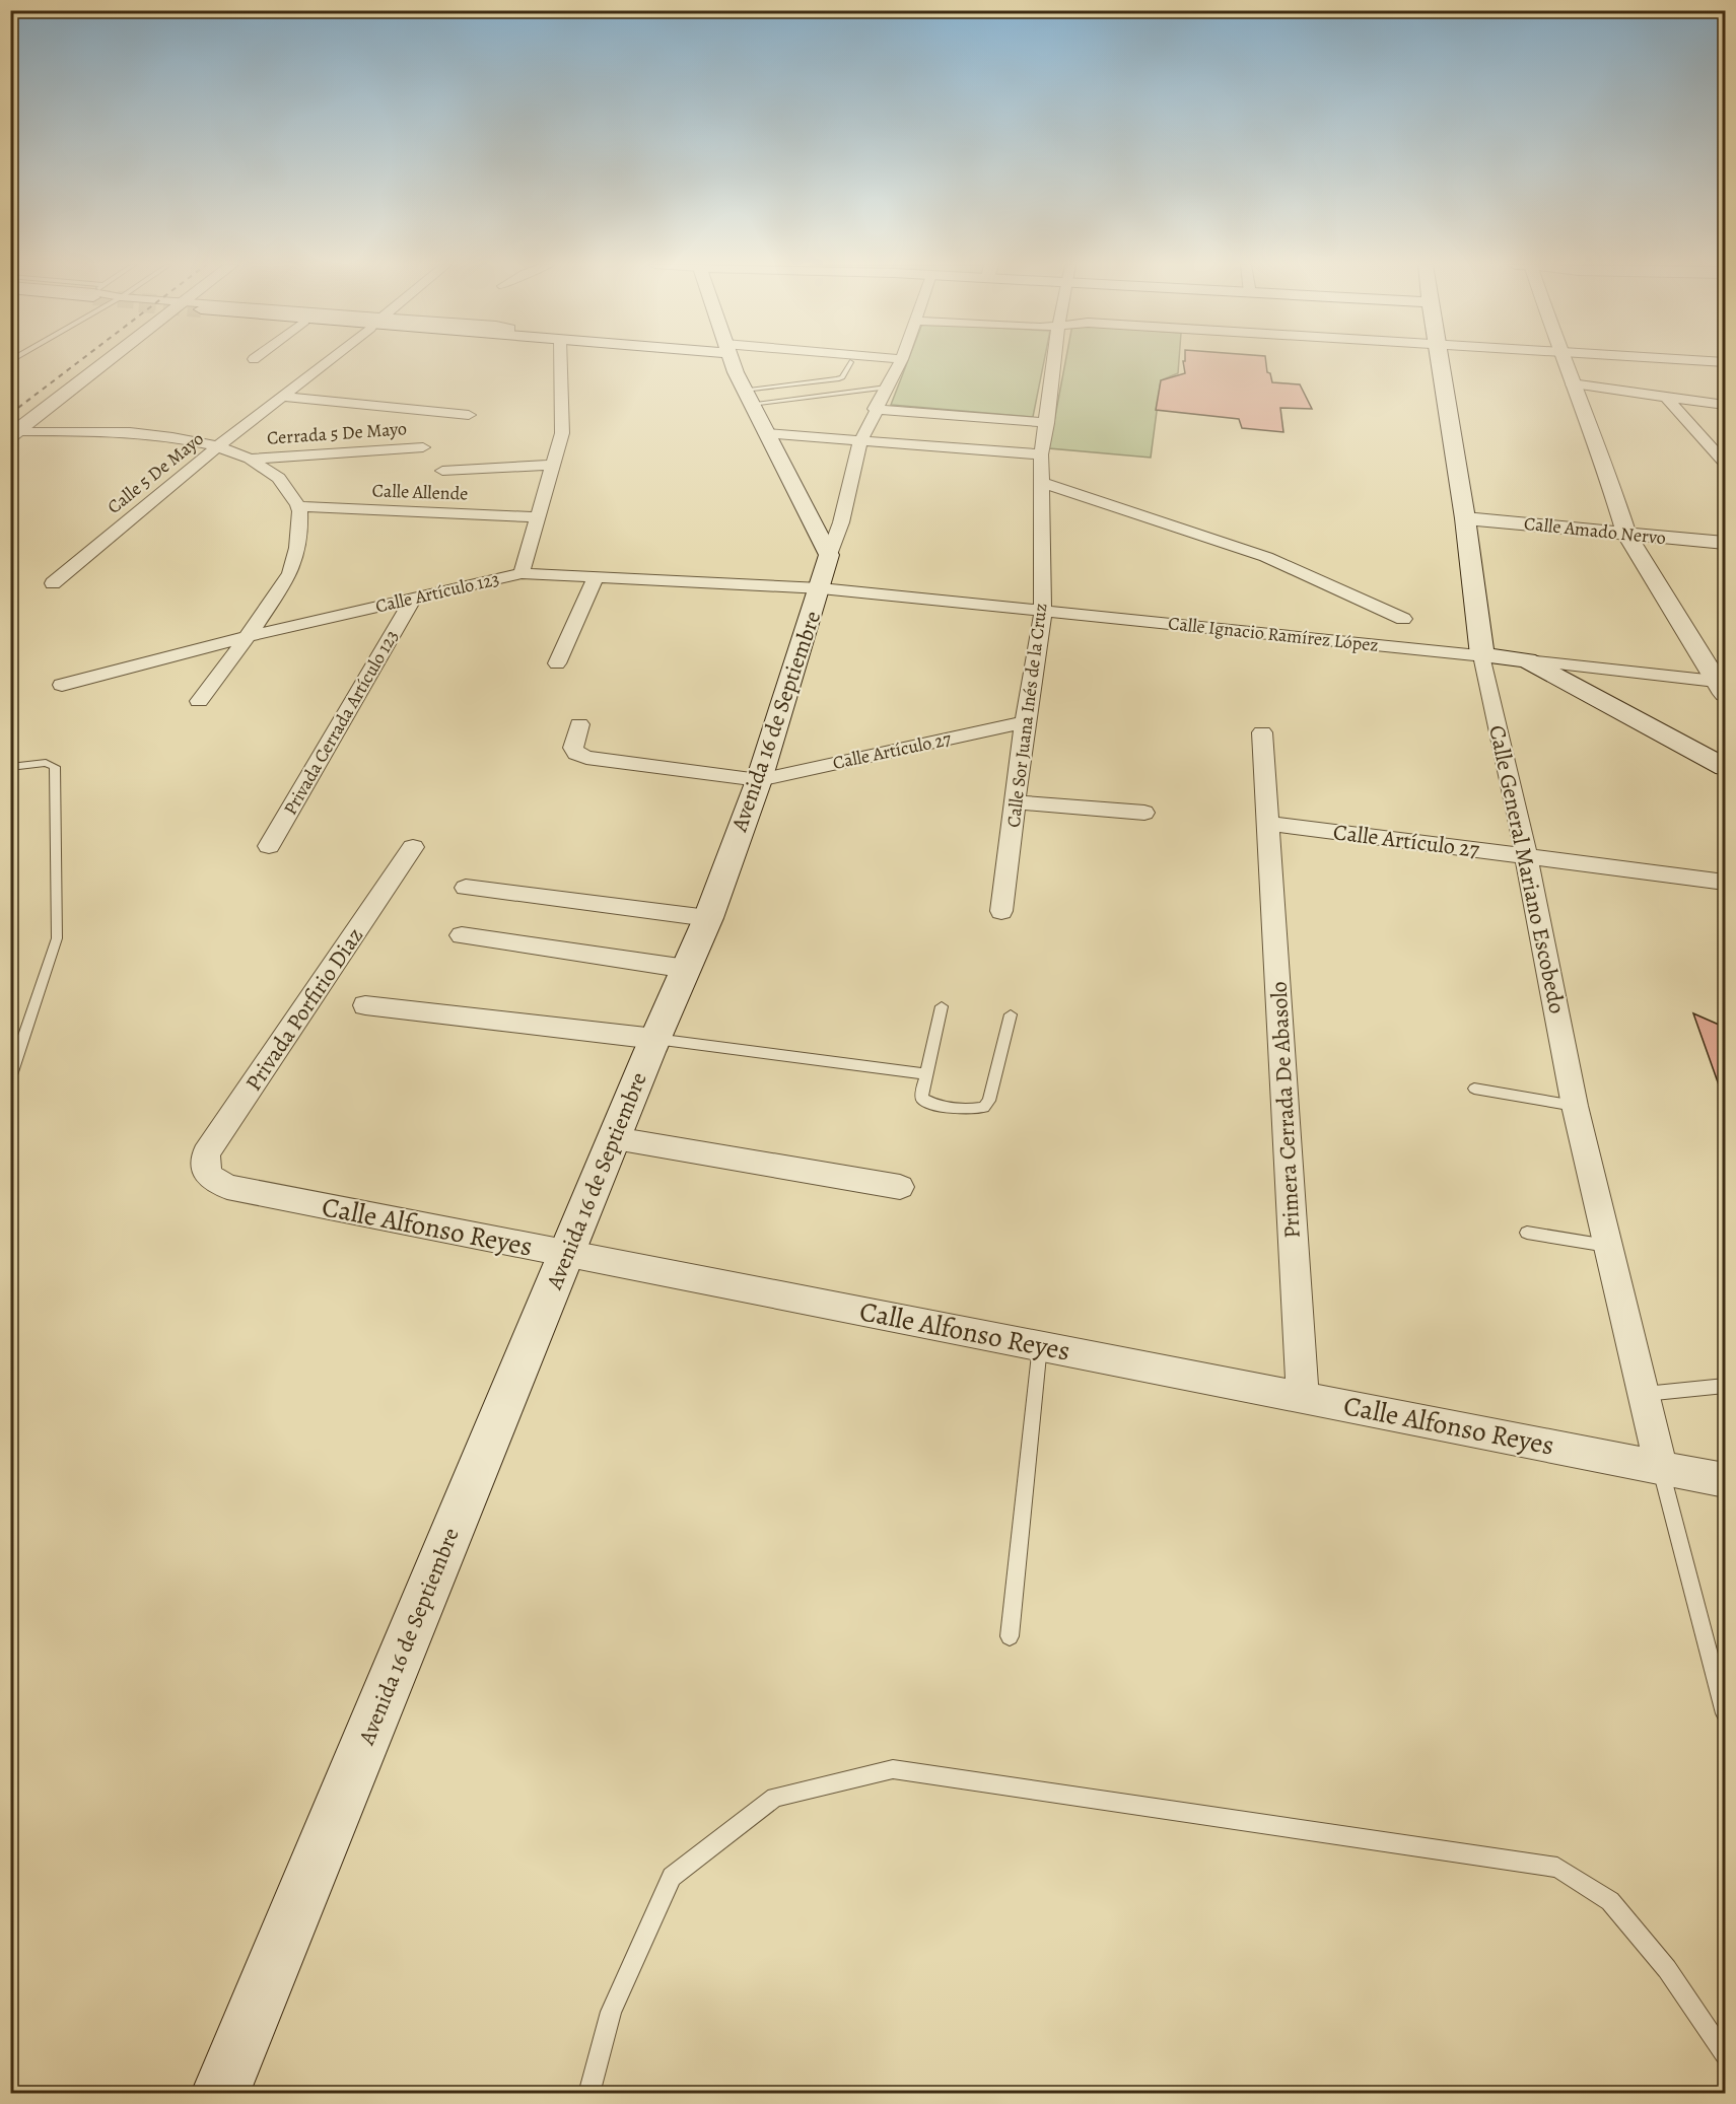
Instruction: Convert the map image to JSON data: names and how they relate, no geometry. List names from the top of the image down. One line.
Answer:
{"streets":{"main road":["Calle Ignacio Ramírez López","Avenida 16 de Septiembre","Calle General Mariano Escobedo"],"street":["Cerrada 5 De Mayo","Calle 5 De Mayo","Calle Allende","Calle Amado Nervo","Calle Artículo 123","Calle Sor Juana Inés de la Cruz","Privada Cerrada Artículo 123","Calle Artículo 27","Privada Porfirio Diaz","Primera Cerrada De Abasolo","Calle Alfonso Reyes"]},"crossings":[["Calle Amado Nervo","Calle General Mariano Escobedo"],["Calle Artículo 123","Calle Ignacio Ramírez López"],["Calle Artículo 123","Avenida 16 de Septiembre"],["Calle Artículo 123","Privada Cerrada Artículo 123"],["Calle Ignacio Ramírez López","Calle Sor Juana Inés de la Cruz"],["Calle Ignacio Ramírez López","Avenida 16 de Septiembre"],["Calle Ignacio Ramírez López","Calle General Mariano Escobedo"],["Calle Sor Juana Inés de la Cruz","Calle Artículo 27"],["Avenida 16 de Septiembre","Calle Artículo 27"],["Avenida 16 de Septiembre","Calle Alfonso Reyes"],["Calle Artículo 27","Calle General Mariano Escobedo"],["Calle Artículo 27","Primera Cerrada De Abasolo"],["Calle General Mariano Escobedo","Calle Alfonso Reyes"],["Privada Porfirio Diaz","Calle Alfonso Reyes"],["Primera Cerrada De Abasolo","Calle Alfonso Reyes"]]}
